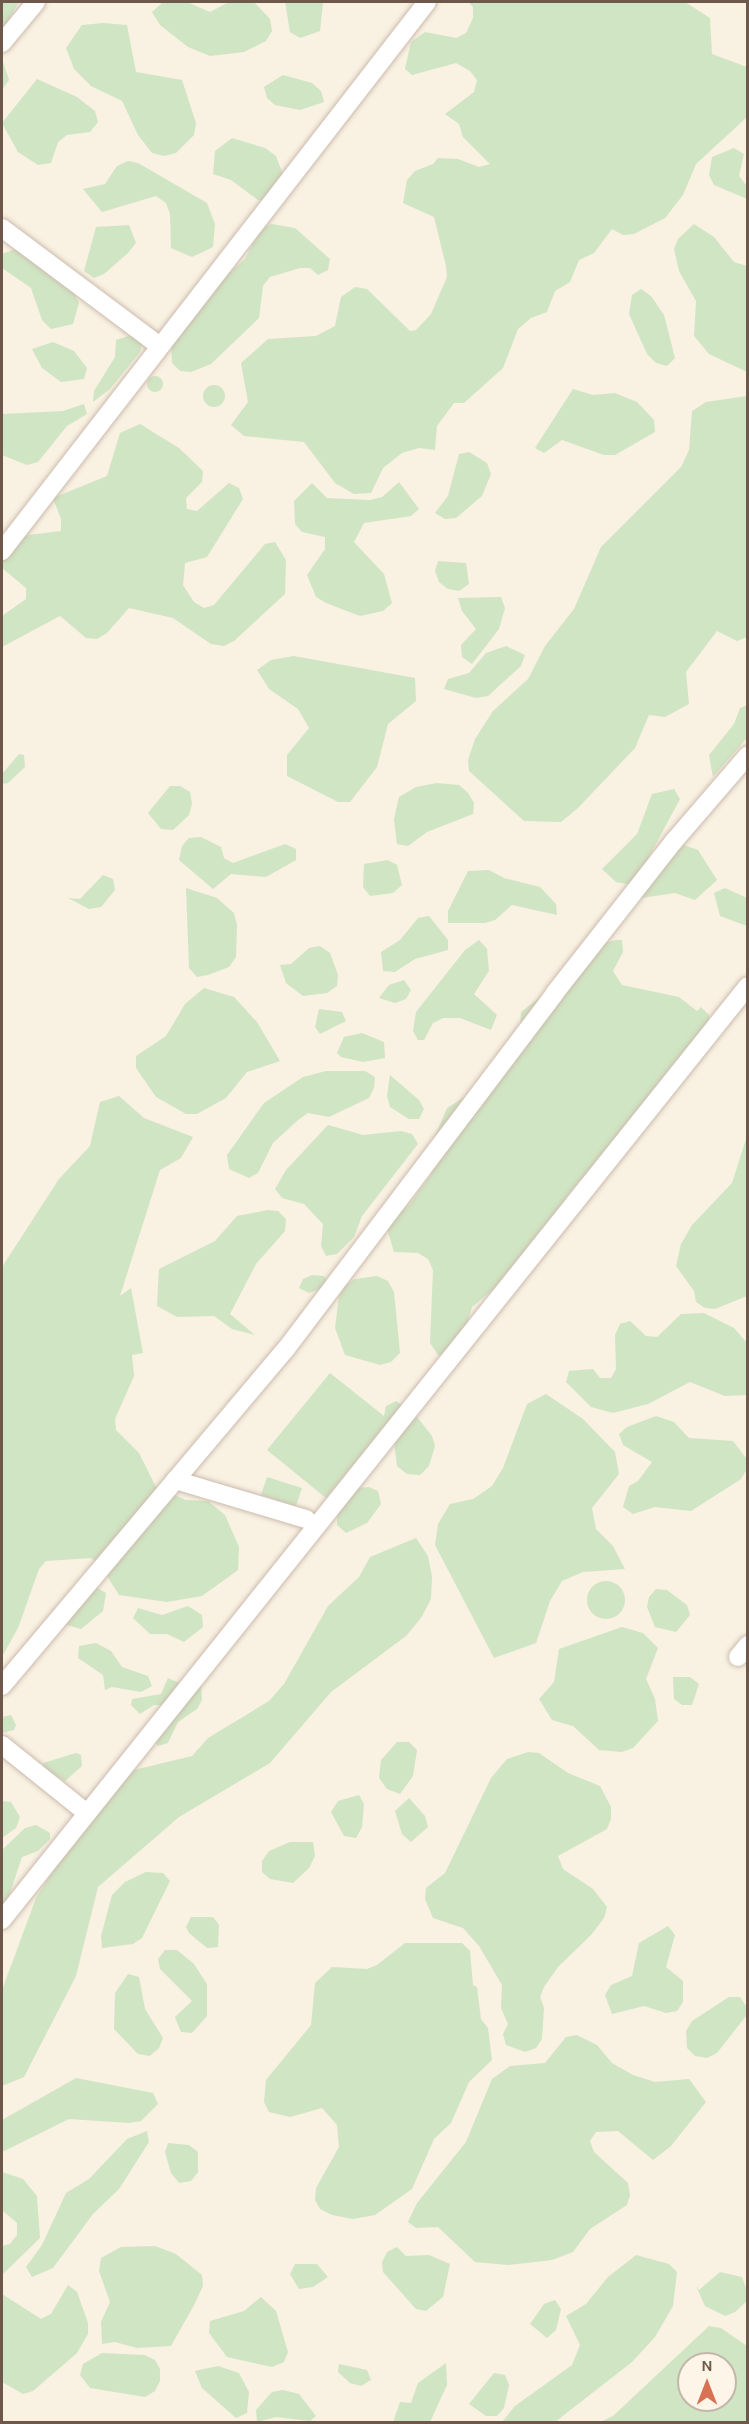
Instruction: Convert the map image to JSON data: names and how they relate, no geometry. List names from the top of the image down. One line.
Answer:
{"north":"top"}
